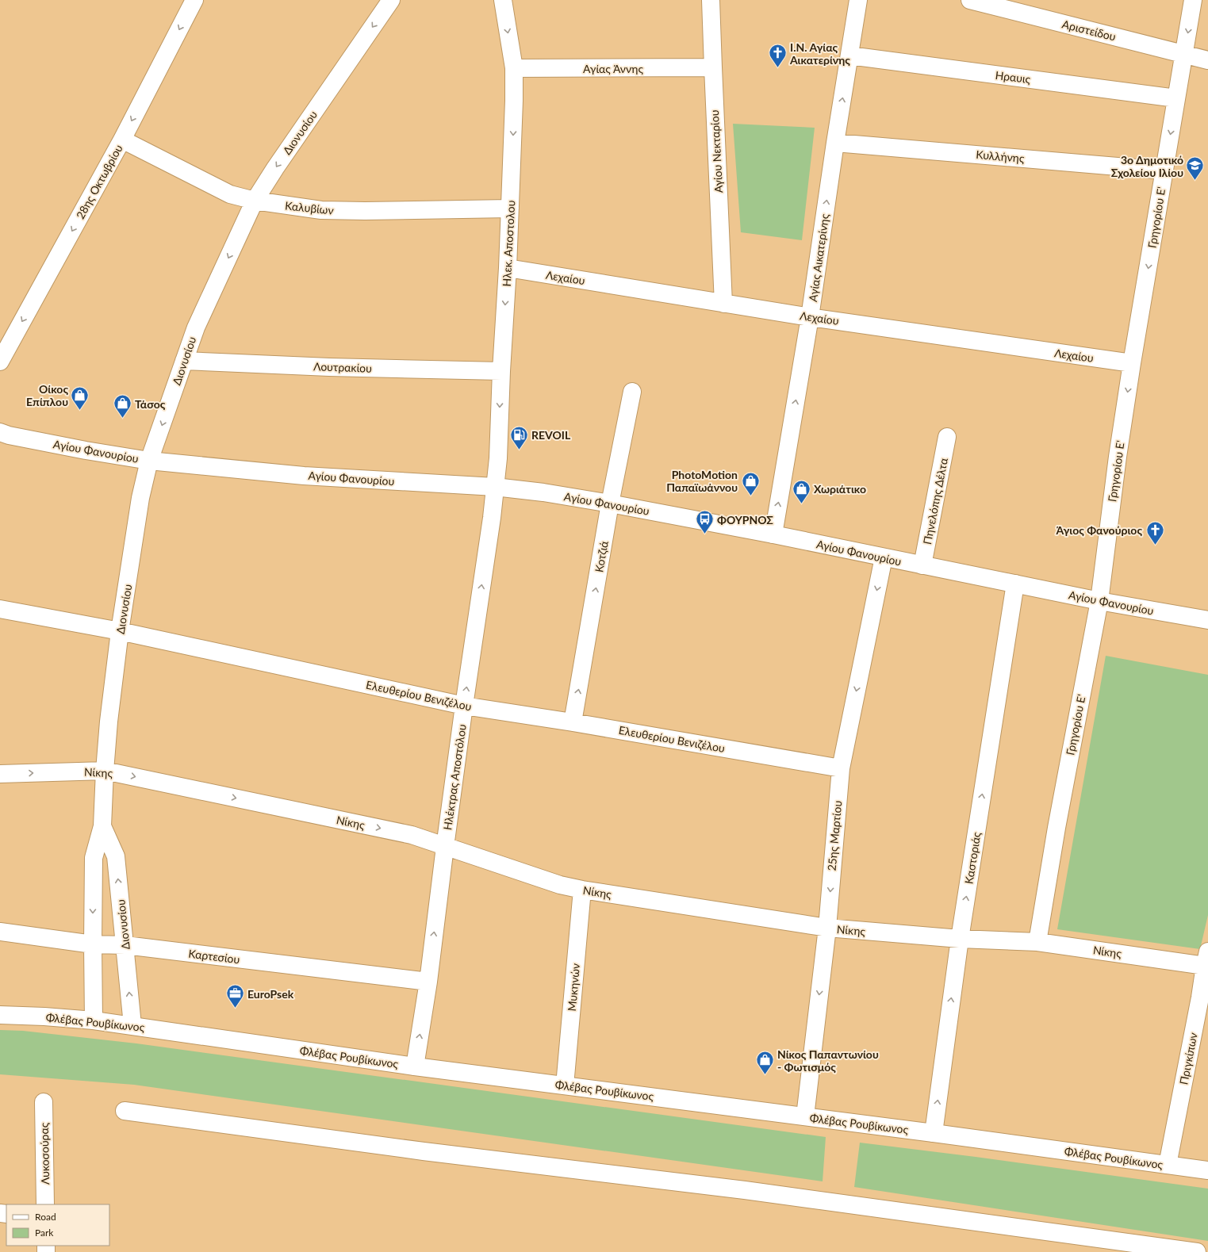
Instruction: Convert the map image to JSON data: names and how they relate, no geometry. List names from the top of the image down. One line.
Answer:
{"streets":{"street":["Αριστείδου","Αγίας Άννης","Ηραυις","Διονυσίου","Αγίου Νεκταρίου","Κυλλήνης","28ης Οκτωβρίου","Καλυβίων","Γρηγορίου Ε'","Ηλεκ. Αποστολου","Αγίας Αικατερίνης","Λεχαίου","Λουτρακίου","Αγίου Φανουρίου","Πηνελόπης Δέλτα","Κοτζιά","Ελευθερίου Βενιζέλου","Νίκης","Ηλέκτρας Αποστόλου","25ης Μαρτίου","Καστοριάς","Καρτεσίου","Μυκηνών","Φλέβας Ρουβίκωνος","Πριγκίπων","Λυκοσούρας"]},"crossings":[["Αριστείδου","Γρηγορίου Ε'"],["Αγίας Άννης","Αγίου Νεκταρίου"],["Αγίας Άννης","Ηλεκ. Αποστολου"],["Ηραυις","Γρηγορίου Ε'"],["Ηραυις","Αγίας Αικατερίνης"],["Διονυσίου","Καλυβίων"],["Διονυσίου","Λουτρακίου"],["Διονυσίου","Αγίου Φανουρίου"],["Διονυσίου","Ελευθερίου Βενιζέλου"],["Διονυσίου","Νίκης"],["Διονυσίου","Καρτεσίου"],["Διονυσίου","Φλέβας Ρουβίκωνος"],["Αγίου Νεκταρίου","Λεχαίου"],["Κυλλήνης","Γρηγορίου Ε'"],["Κυλλήνης","Αγίας Αικατερίνης"],["28ης Οκτωβρίου","Καλυβίων"],["Καλυβίων","Ηλεκ. Αποστολου"],["Γρηγορίου Ε'","Λεχαίου"],["Γρηγορίου Ε'","Αγίου Φανουρίου"],["Γρηγορίου Ε'","Νίκης"],["Ηλεκ. Αποστολου","Λεχαίου"],["Ηλεκ. Αποστολου","Λουτρακίου"],["Ηλεκ. Αποστολου","Αγίου Φανουρίου"],["Ηλεκ. Αποστολου","Ηλέκτρας Αποστόλου"],["Αγίας Αικατερίνης","Λεχαίου"],["Αγίας Αικατερίνης","Αγίου Φανουρίου"],["Αγίου Φανουρίου","Πηνελόπης Δέλτα"],["Αγίου Φανουρίου","Κοτζιά"],["Αγίου Φανουρίου","Ηλέκτρας Αποστόλου"],["Αγίου Φανουρίου","25ης Μαρτίου"],["Αγίου Φανουρίου","Καστοριάς"],["Κοτζιά","Ελευθερίου Βενιζέλου"],["Ελευθερίου Βενιζέλου","Ηλέκτρας Αποστόλου"],["Ελευθερίου Βενιζέλου","25ης Μαρτίου"],["Νίκης","Ηλέκτρας Αποστόλου"],["Νίκης","25ης Μαρτίου"],["Νίκης","Καστοριάς"],["Νίκης","Μυκηνών"],["Νίκης","Πριγκίπων"],["Ηλέκτρας Αποστόλου","Καρτεσίου"],["Ηλέκτρας Αποστόλου","Φλέβας Ρουβίκωνος"],["25ης Μαρτίου","Φλέβας Ρουβίκωνος"],["Καστοριάς","Φλέβας Ρουβίκωνος"],["Μυκηνών","Φλέβας Ρουβίκωνος"],["Φλέβας Ρουβίκωνος","Πριγκίπων"]],"one_way":["28ης Οκτωβρίου","Γρηγορίου Ε'","Ηλεκ. Αποστολου","Αγίας Αικατερίνης","Κοτζιά","Νίκης","Ηλέκτρας Αποστόλου","25ης Μαρτίου","Καστοριάς"],"places":{"church":["Ι.Ν. Αγίας Αικατερίνης","Άγιος Φανούριος"],"school or university":["3ο Δημοτικό Σχολείου Ιλίου"],"shop":["Οίκος Επίπλου","Τάσος","PhotoMotion Παπαϊωάννου","Χωριάτικο","Νίκος Παπαντωνίου - Φωτισμός"],"fuel station":["REVOIL"],"bus stop":["ΦΟΥΡΝΟΣ"],"office":["EuroPsek"]},"legend":["Road","Park"]}
